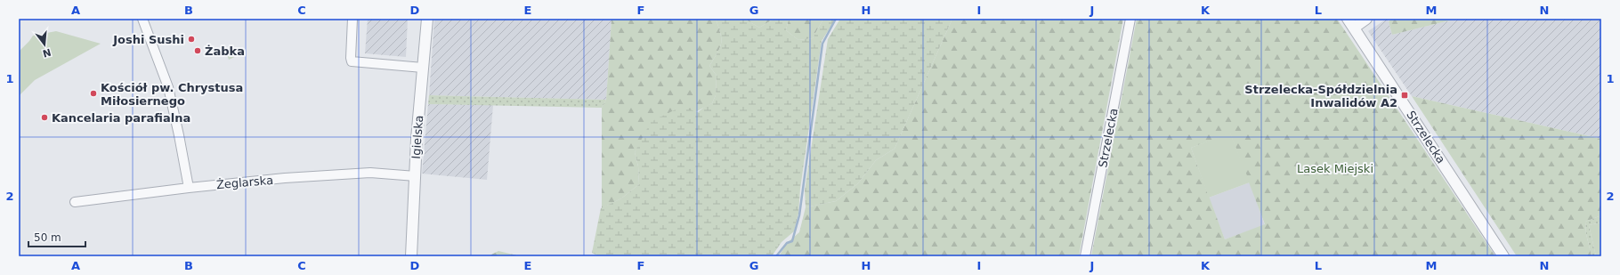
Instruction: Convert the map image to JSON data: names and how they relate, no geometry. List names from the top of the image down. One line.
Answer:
{"streets":{"street":["Igielska","Strzelecka","Żeglarska"]},"crossings":[["Igielska","Żeglarska"]],"parks":["Lasek Miejski"],"places":{"other":["Joshi Sushi","Żabka","Kościół pw. Chrystusa Miłosiernego","Kancelaria parafialna"],"transit":["Strzelecka-Spółdzielnia Inwalidów A2"]},"scale_bar":"50 m","north":"bottom","grid":{"columns":["A","B","C","D","E","F","G","H","I","J","K","L","M","N"],"rows":["1","2"]}}
